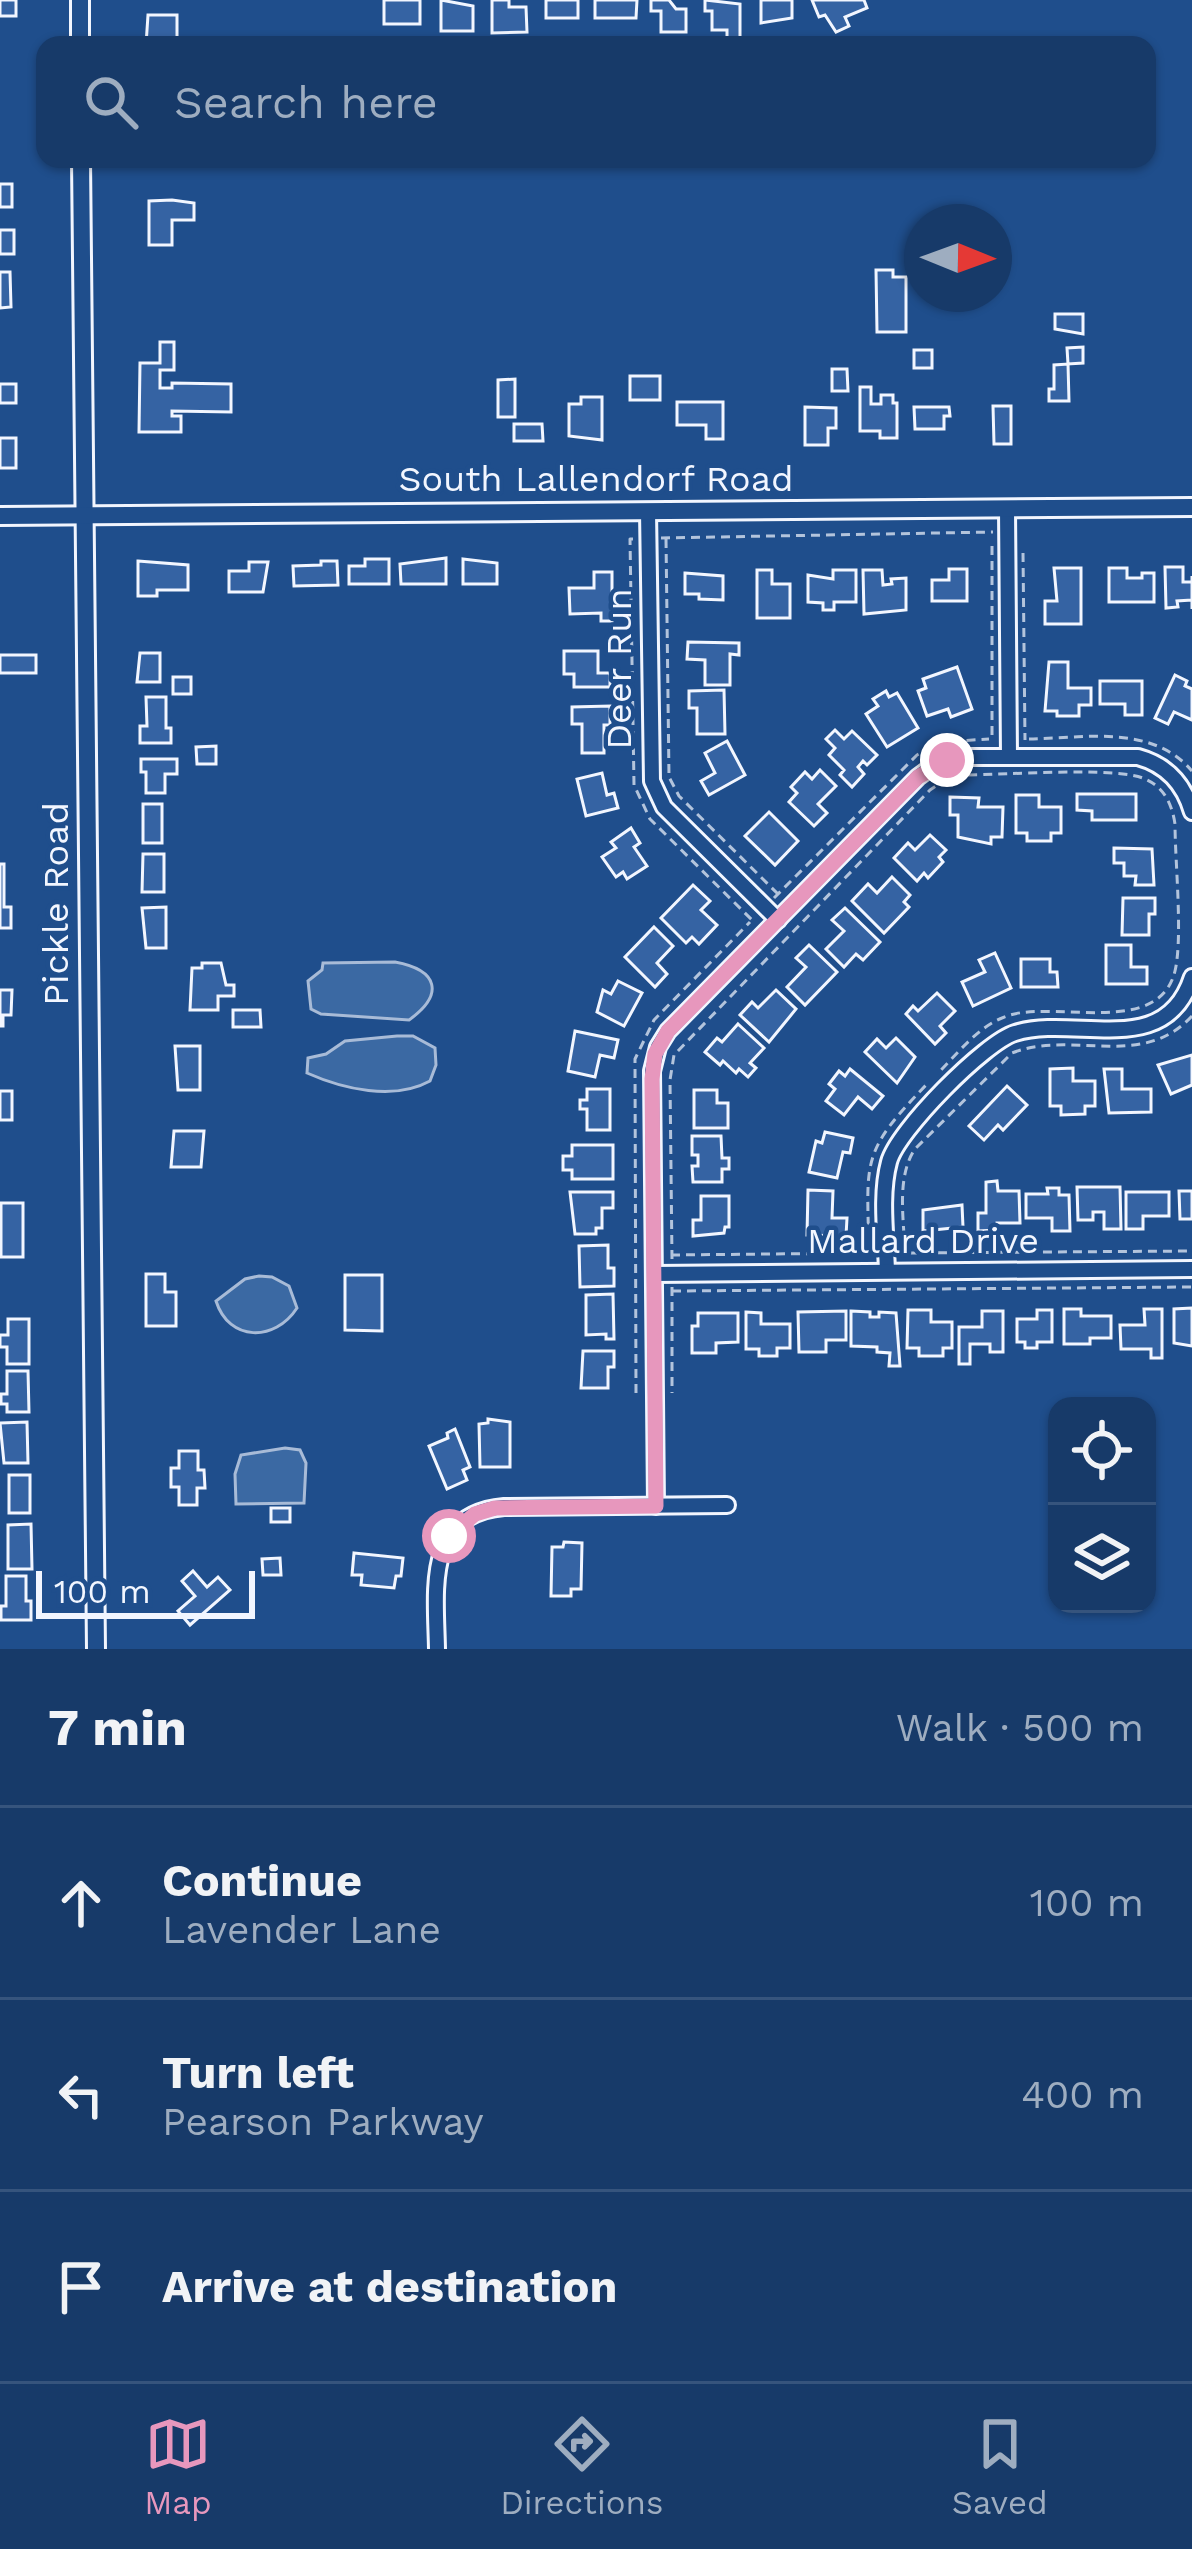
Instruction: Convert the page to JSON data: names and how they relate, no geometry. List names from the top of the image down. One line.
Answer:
{"streets":{"street":["South Lallendorf Road","Deer Run","Pickle Road","Mallard Drive"]},"crossings":[["South Lallendorf Road","Deer Run"],["South Lallendorf Road","Pickle Road"]],"scale_bar":"100 m","north":"right","page":{"search":"Search here","scale":"100 m","heading":["7 min","Walk · 500 m"],"list":[["Continue","Lavender Lane","100 m"],["Turn left","Pearson Parkway","400 m"],"Arrive at destination"],"nav":["Map","Directions","Saved"]}}
